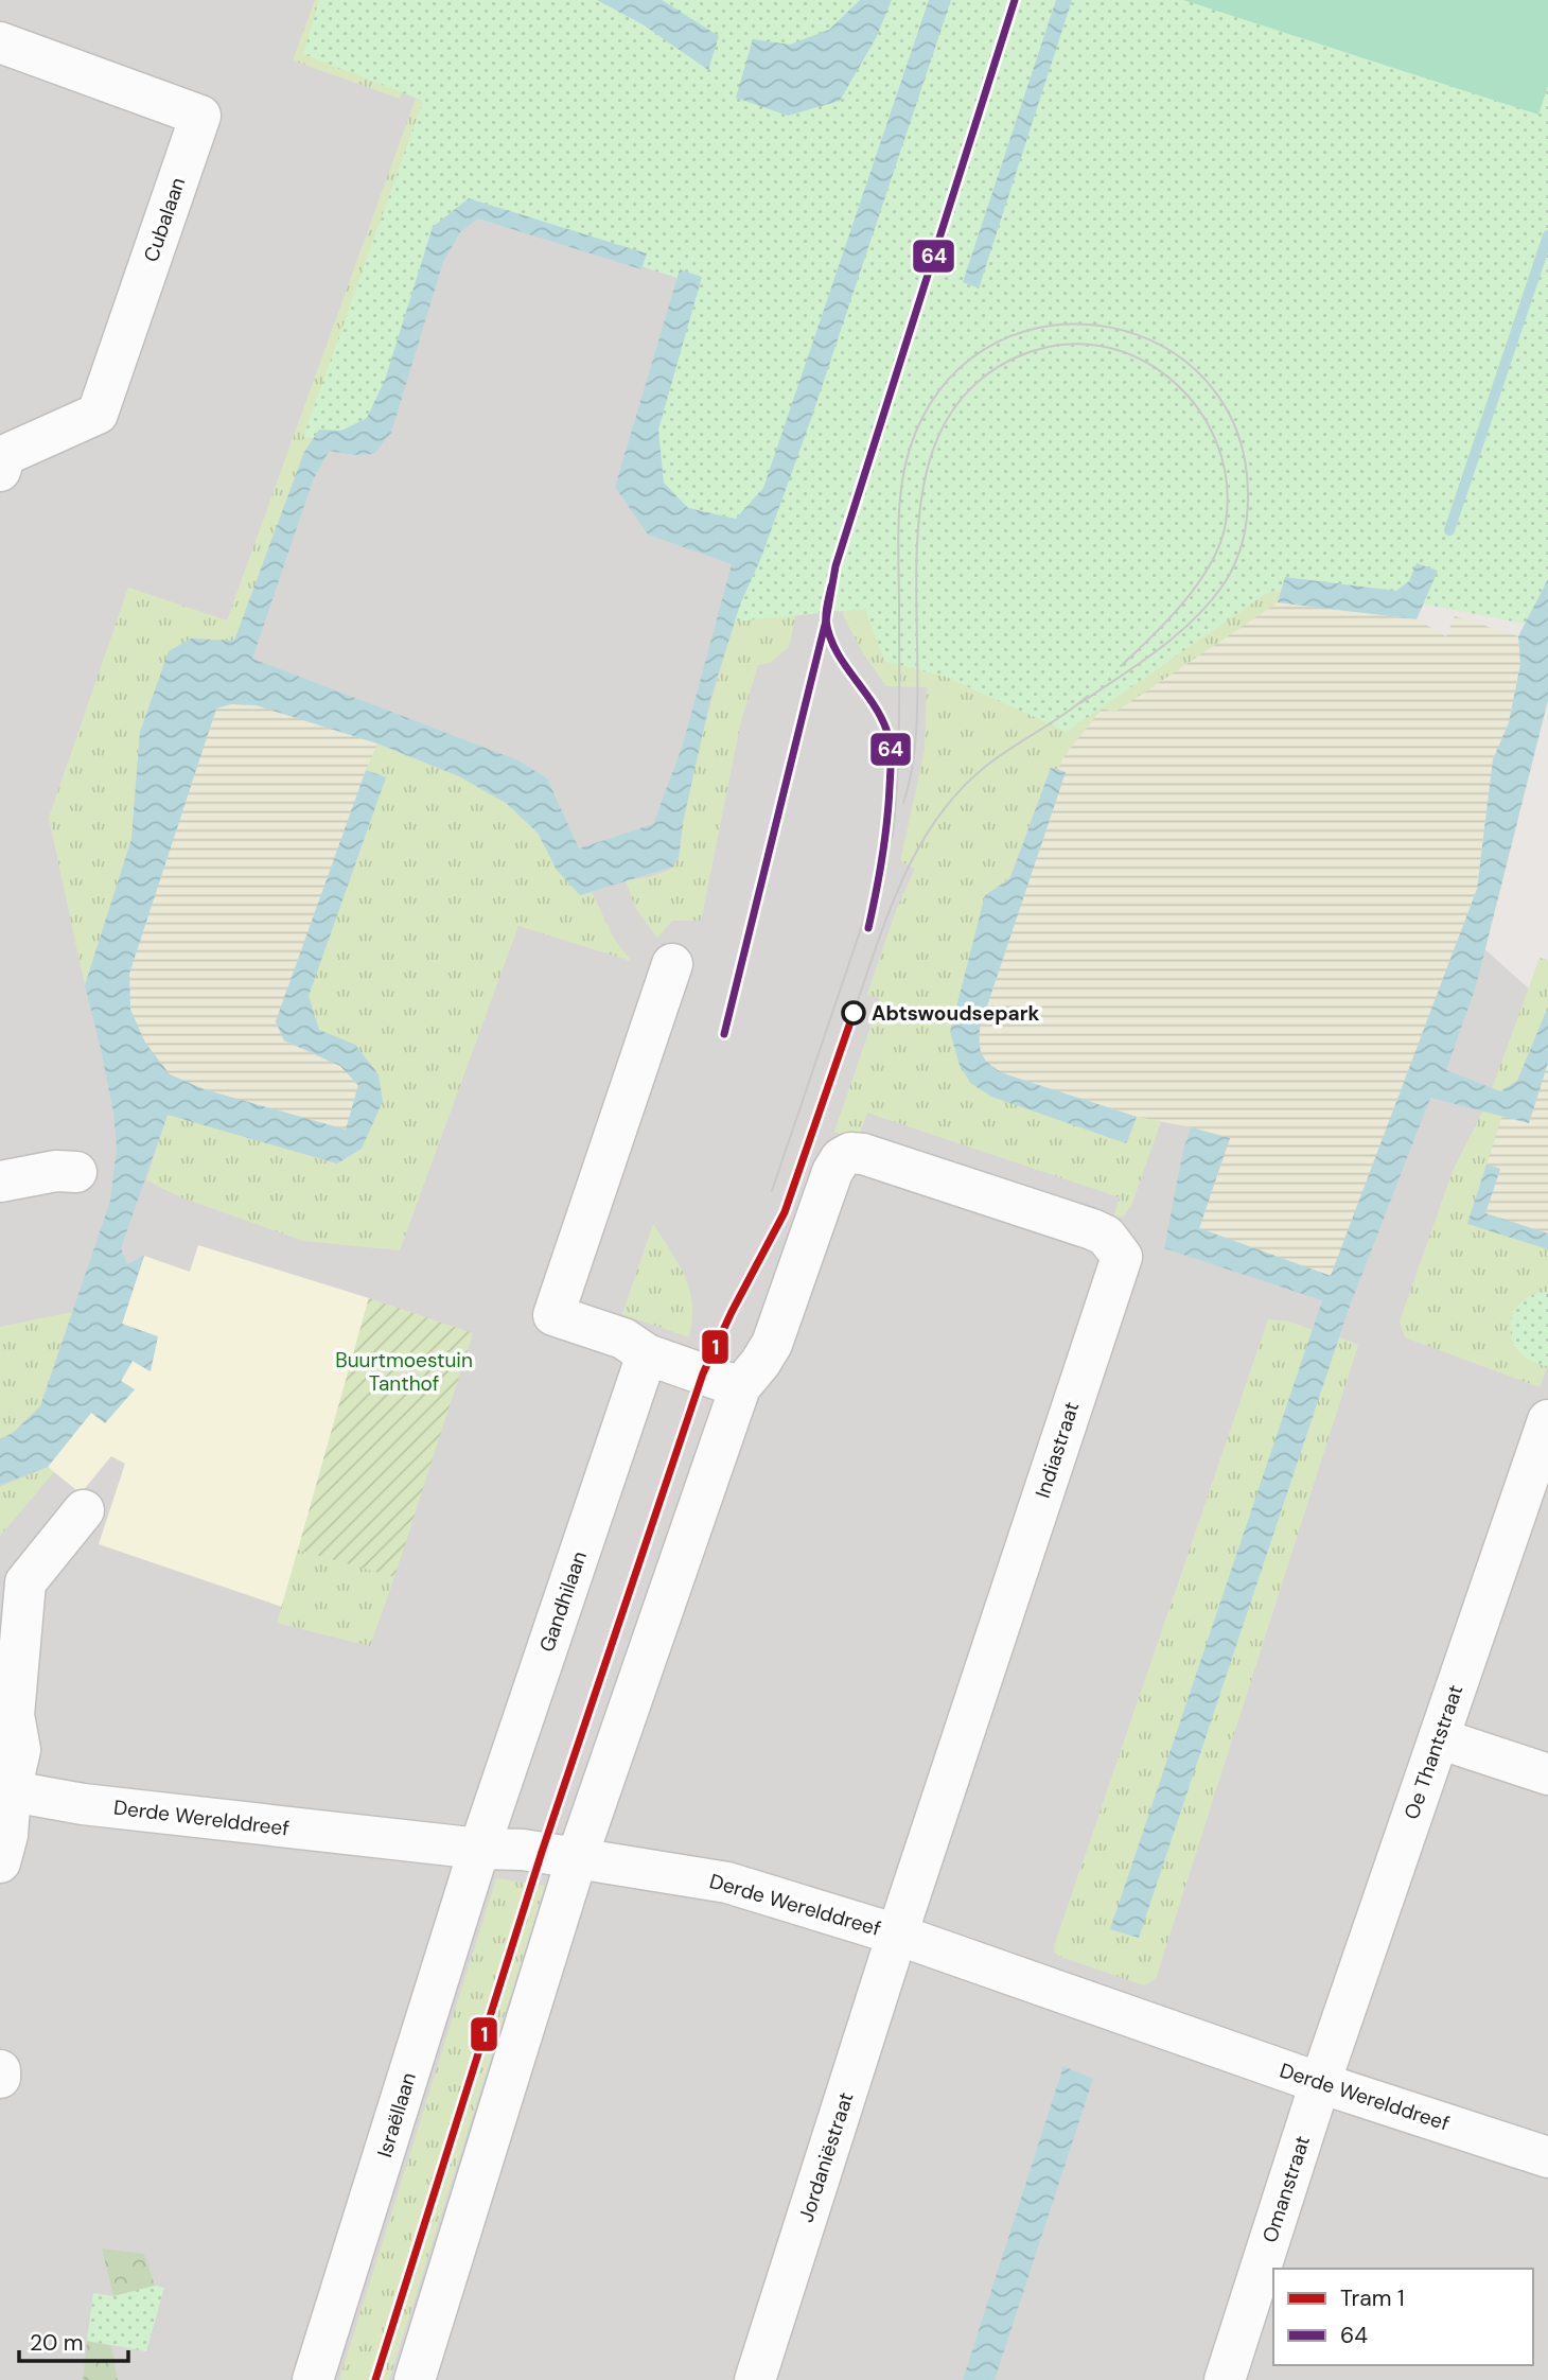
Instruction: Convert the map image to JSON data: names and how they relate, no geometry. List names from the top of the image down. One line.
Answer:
{"streets":{"street":["Cubalaan","Indiastraat","Gandhilaan","Oe Thantstraat","Derde Werelddreef","Israëllaan","Jordaniëstraat","Omanstraat"]},"crossings":[["Indiastraat","Derde Werelddreef"],["Indiastraat","Jordaniëstraat"],["Gandhilaan","Derde Werelddreef"],["Gandhilaan","Israëllaan"],["Oe Thantstraat","Derde Werelddreef"],["Oe Thantstraat","Omanstraat"],["Derde Werelddreef","Israëllaan"],["Derde Werelddreef","Jordaniëstraat"],["Derde Werelddreef","Omanstraat"]],"parks":["Buurtmoestuin Tanthof"],"places":["Abtswoudsepark"],"lines":["transit line 64","tram line 1"],"legend":["Tram 1","64"],"scale_bar":"20 m"}
